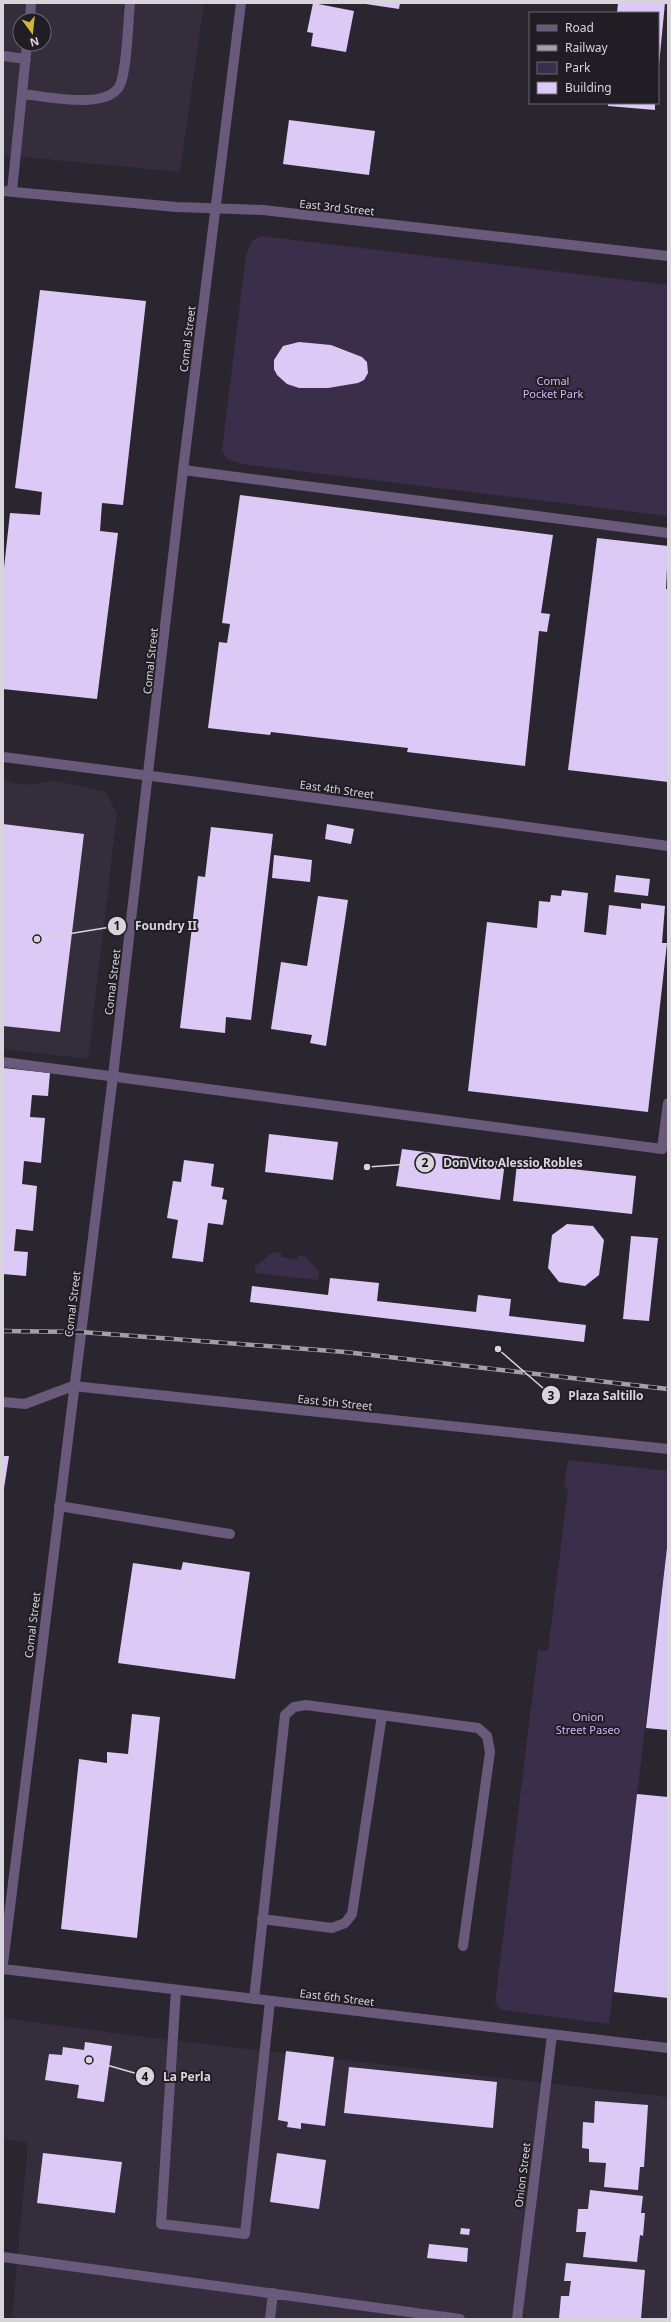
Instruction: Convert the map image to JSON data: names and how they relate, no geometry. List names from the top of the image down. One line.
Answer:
{"streets":{"street":["East 3rd Street","Comal Street","East 4th Street","East 5th Street","East 6th Street","Onion Street"]},"crossings":[["East 3rd Street","Comal Street"],["Comal Street","East 4th Street"],["Comal Street","East 5th Street"],["East 6th Street","Onion Street"]],"parks":["Comal Pocket Park","Onion Street Paseo"],"places":["Foundry II","Don Vito Alessio Robles","Plaza Saltillo","La Perla"],"legend":["Road","Railway","Park","Building"],"north":"bottom"}
